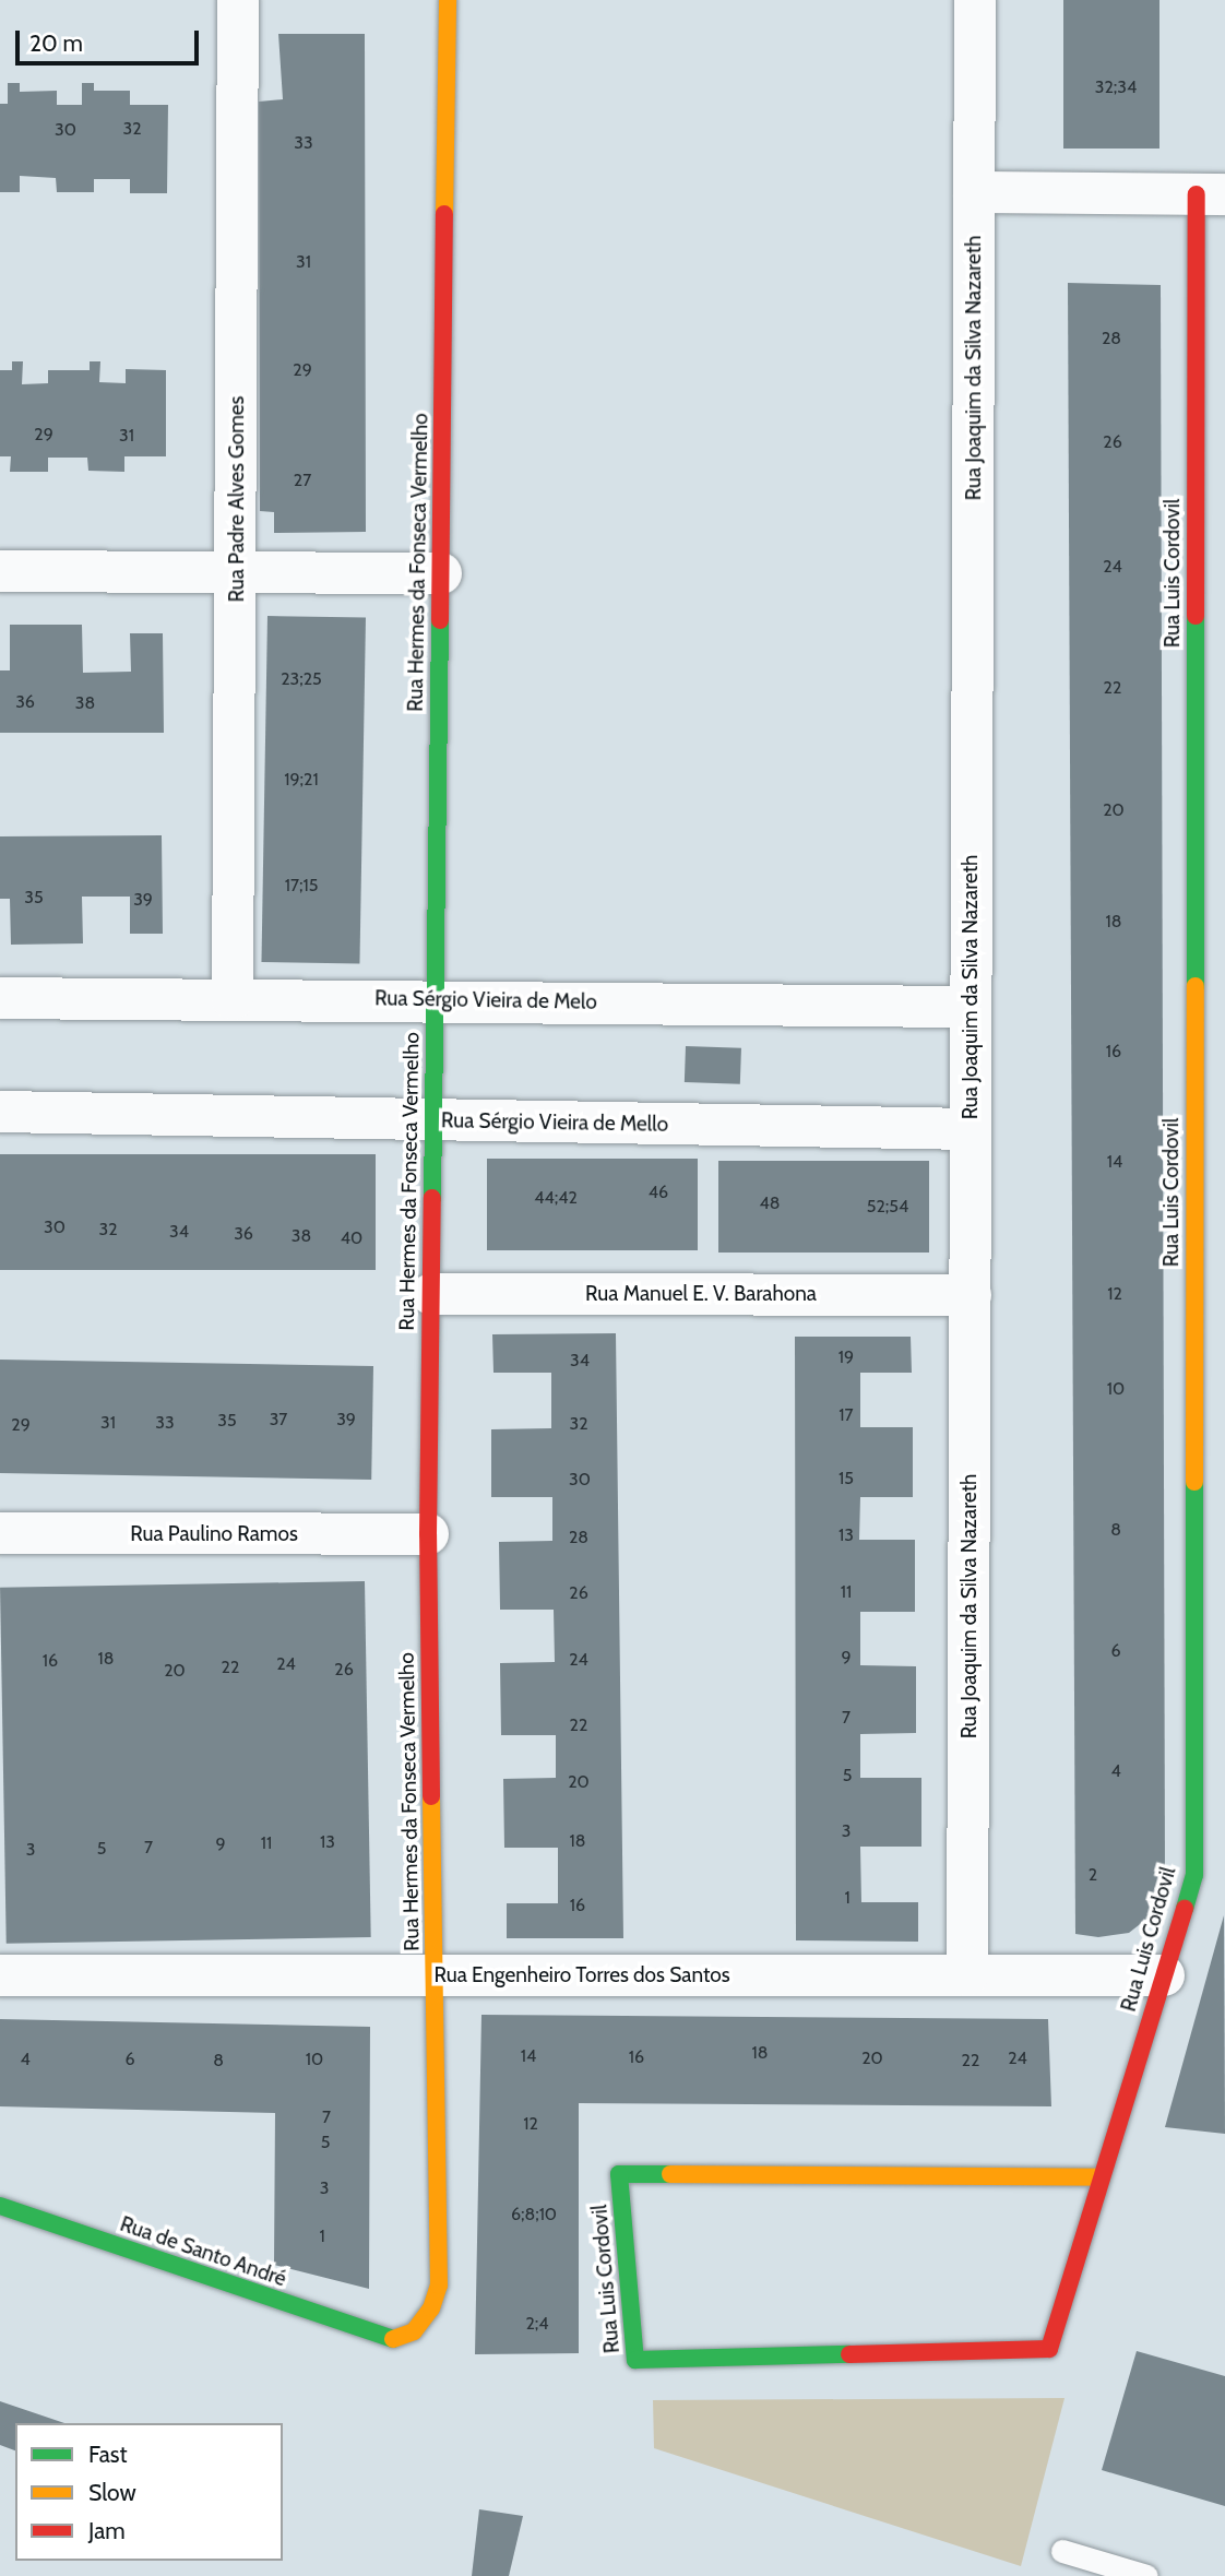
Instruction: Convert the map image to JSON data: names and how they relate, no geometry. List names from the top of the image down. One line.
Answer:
{"streets":{"street":["Rua Joaquim da Silva Nazareth","Rua Padre Alves Gomes","Rua Hermes da Fonseca Vermelho","Rua Luis Cordovil","Rua Sérgio Vieira de Melo","Rua Sérgio Vieira de Mello","Rua Manuel E. V. Barahona","Rua Paulino Ramos","Rua Engenheiro Torres dos Santos","Rua de Santo André"]},"crossings":[["Rua Joaquim da Silva Nazareth","Rua Sérgio Vieira de Melo"],["Rua Joaquim da Silva Nazareth","Rua Sérgio Vieira de Mello"],["Rua Joaquim da Silva Nazareth","Rua Manuel E. V. Barahona"],["Rua Joaquim da Silva Nazareth","Rua Engenheiro Torres dos Santos"],["Rua Padre Alves Gomes","Rua Sérgio Vieira de Melo"],["Rua Hermes da Fonseca Vermelho","Rua Sérgio Vieira de Melo"],["Rua Hermes da Fonseca Vermelho","Rua Sérgio Vieira de Mello"],["Rua Hermes da Fonseca Vermelho","Rua Manuel E. V. Barahona"],["Rua Hermes da Fonseca Vermelho","Rua Paulino Ramos"],["Rua Hermes da Fonseca Vermelho","Rua Engenheiro Torres dos Santos"],["Rua Hermes da Fonseca Vermelho","Rua de Santo André"],["Rua Luis Cordovil","Rua Engenheiro Torres dos Santos"]],"house_numbers":["32;34","32","30","33","31","28","29","29","31","26","27","24","23;25","22","36","38","19;21","20","17;15","35","39","18","16","14","46","44;42","48","52;54","30","32","34","36","38","40","12","19","34","10","17","37","39","35","31","33","32","29","15","30","8","13","28","11","26","6","9","18","24","16","24","22","26","20","7","22","4","5","20","3","18","13","11","9","7","5","3","2","1","16","18","14","16","20","24","4","6","10","8","22","7","12","5","3","6;8;10","1","2;4"],"legend":["Fast","Slow","Jam"],"scale_bar":"20 m"}
